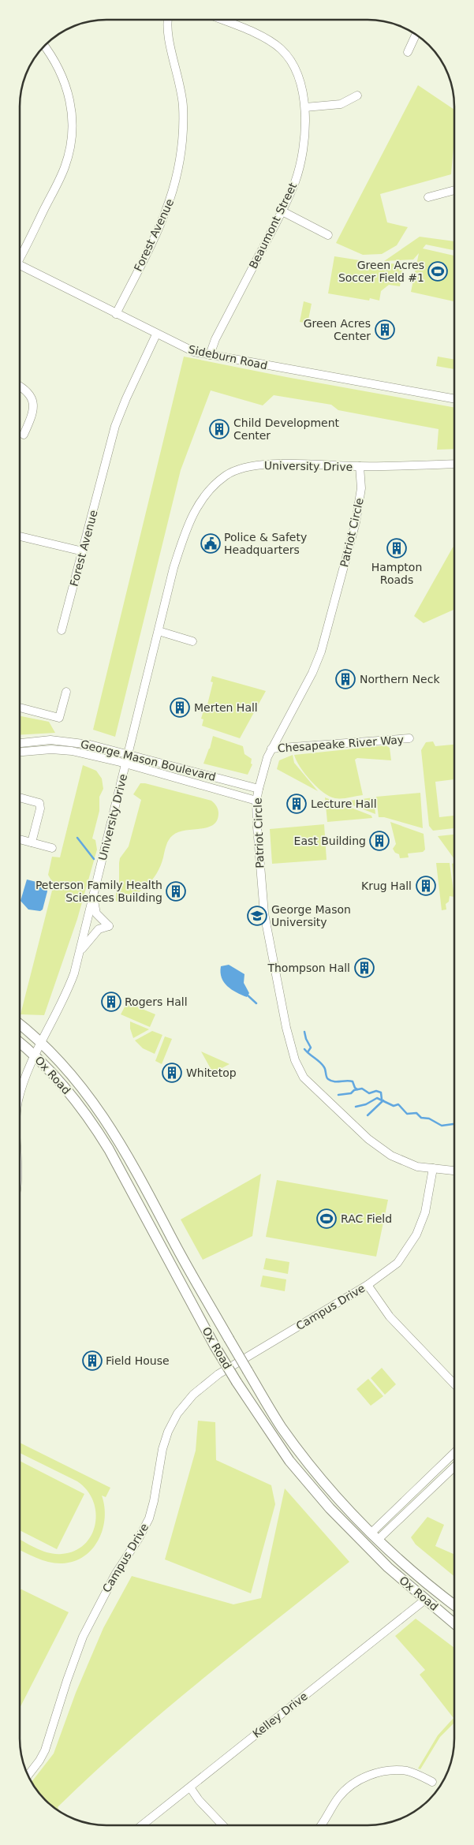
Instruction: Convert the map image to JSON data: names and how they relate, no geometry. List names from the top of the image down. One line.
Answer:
{"streets":{"main road":["Ox Road"],"street":["Beaumont Street","Forest Avenue","Sideburn Road","University Drive","Patriot Circle","Chesapeake River Way","George Mason Boulevard","Campus Drive","Kelley Drive"]},"crossings":[["Beaumont Street","Sideburn Road"],["Forest Avenue","Sideburn Road"],["University Drive","Patriot Circle"],["University Drive","George Mason Boulevard"],["University Drive","Ox Road"],["Patriot Circle","Chesapeake River Way"],["Patriot Circle","George Mason Boulevard"],["Patriot Circle","Campus Drive"],["Ox Road","Kelley Drive"]],"places":{"sports":["Green Acres Soccer Field #1","RAC Field"],"building":["Green Acres Center","Child Development Center","Hampton Roads","Northern Neck","Merten Hall","Lecture Hall","East Building","Krug Hall","Peterson Family Health Sciences Building","Thompson Hall","Rogers Hall","Whitetop","Field House"],"public building":["Police & Safety Headquarters"],"school or university":["George Mason University"]}}
